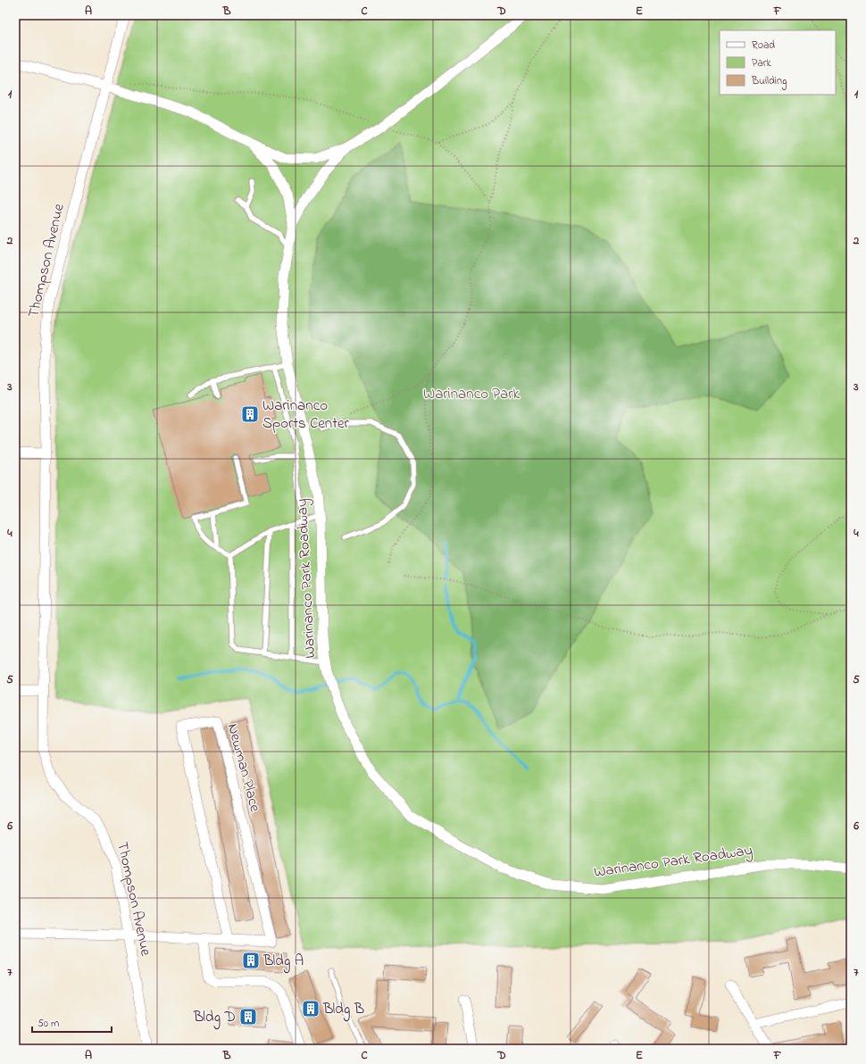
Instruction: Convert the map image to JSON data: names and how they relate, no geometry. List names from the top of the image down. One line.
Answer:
{"streets":{"street":["Thompson Avenue","Warinanco Park Roadway","Newman Place"]},"crossings":[["Thompson Avenue","Warinanco Park Roadway"],["Thompson Avenue","Newman Place"]],"parks":["Warinanco Park"],"places":{"building":["Warinanco Sports Center","Bldg A","Bldg B","Bldg D"]},"legend":["Road","Park","Building"],"scale_bar":"50 m","grid":{"columns":["A","B","C","D","E","F"],"rows":["1","2","3","4","5","6","7"]}}
